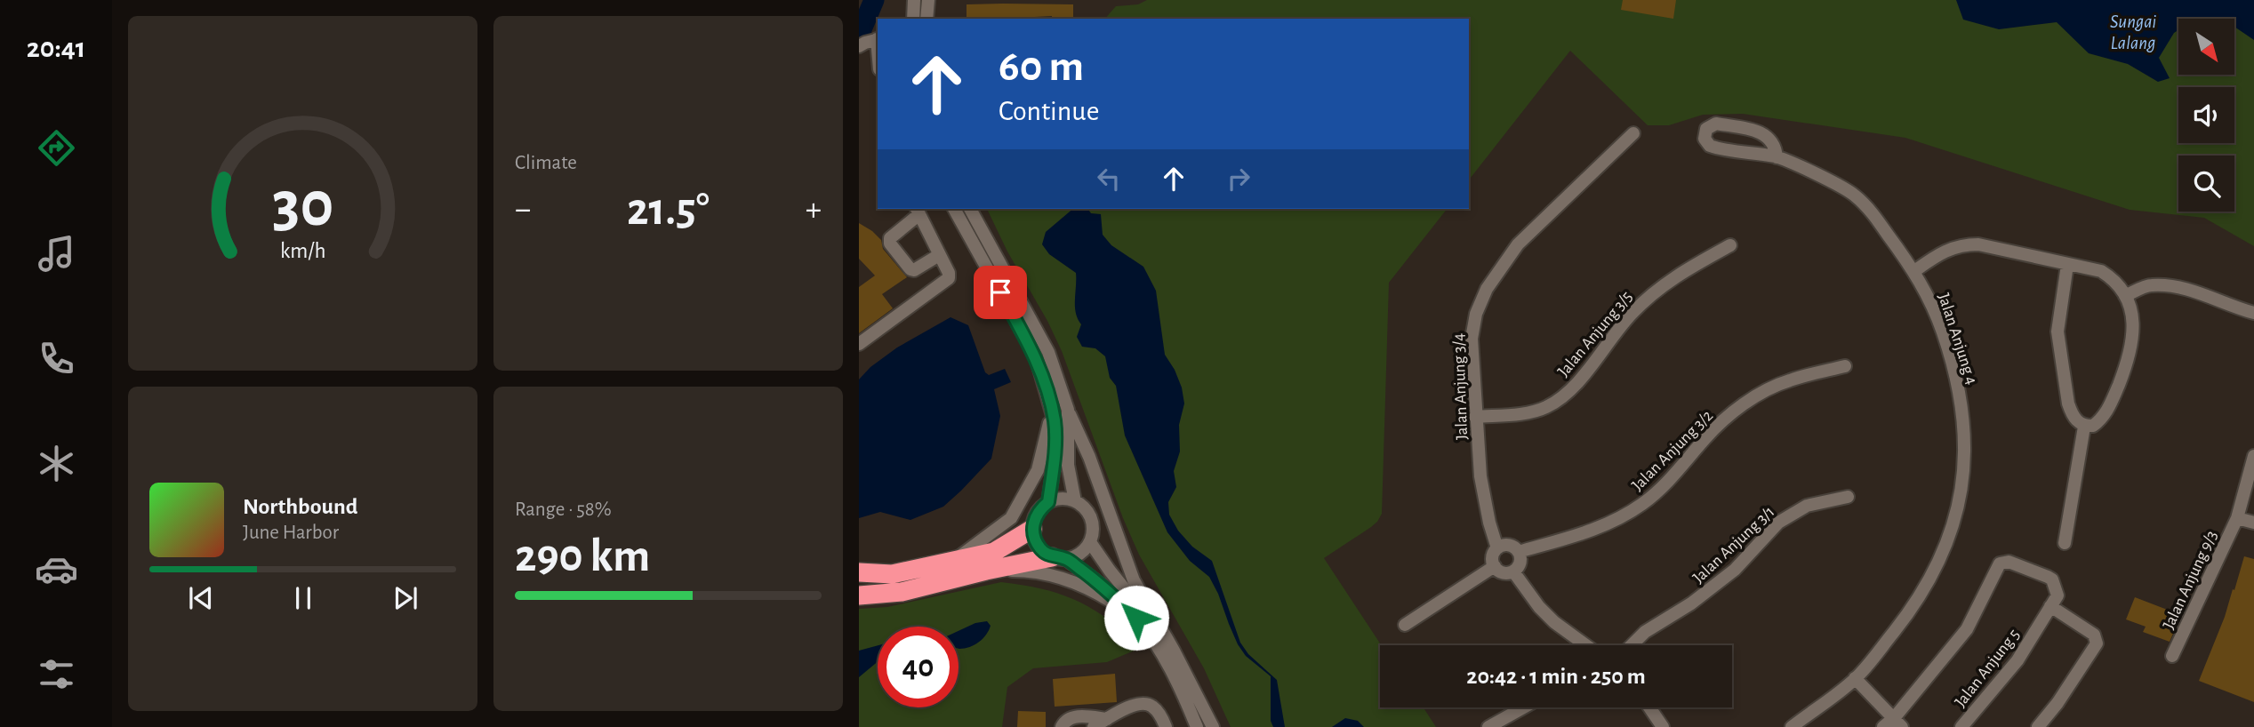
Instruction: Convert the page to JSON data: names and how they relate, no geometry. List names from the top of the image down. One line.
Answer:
{"streets":{"street":["Jalan Anjung 3/5","Jalan Anjung 4","Jalan Anjung 3/4","Jalan Anjung 3/2","Jalan Anjung 3/1","Jalan Anjung 9/3","Jalan Anjung 5"]},"crossings":[["Jalan Anjung 3/5","Jalan Anjung 3/4"],["Jalan Anjung 3/4","Jalan Anjung 3/2"]],"water":["Sungai Lalang"],"north":"bottom right","page":{"tabs":"20:41","tile":["Climate",["Range · 58%","290 km"]],"turn":["60 m","Continue"],"heat":["−","21.5°","+"],"song":["Northbound","June Harbor"],"limit":"40","trip":"20:42 · 1 min · 250 m","gauge":["30","km/h"]}}
